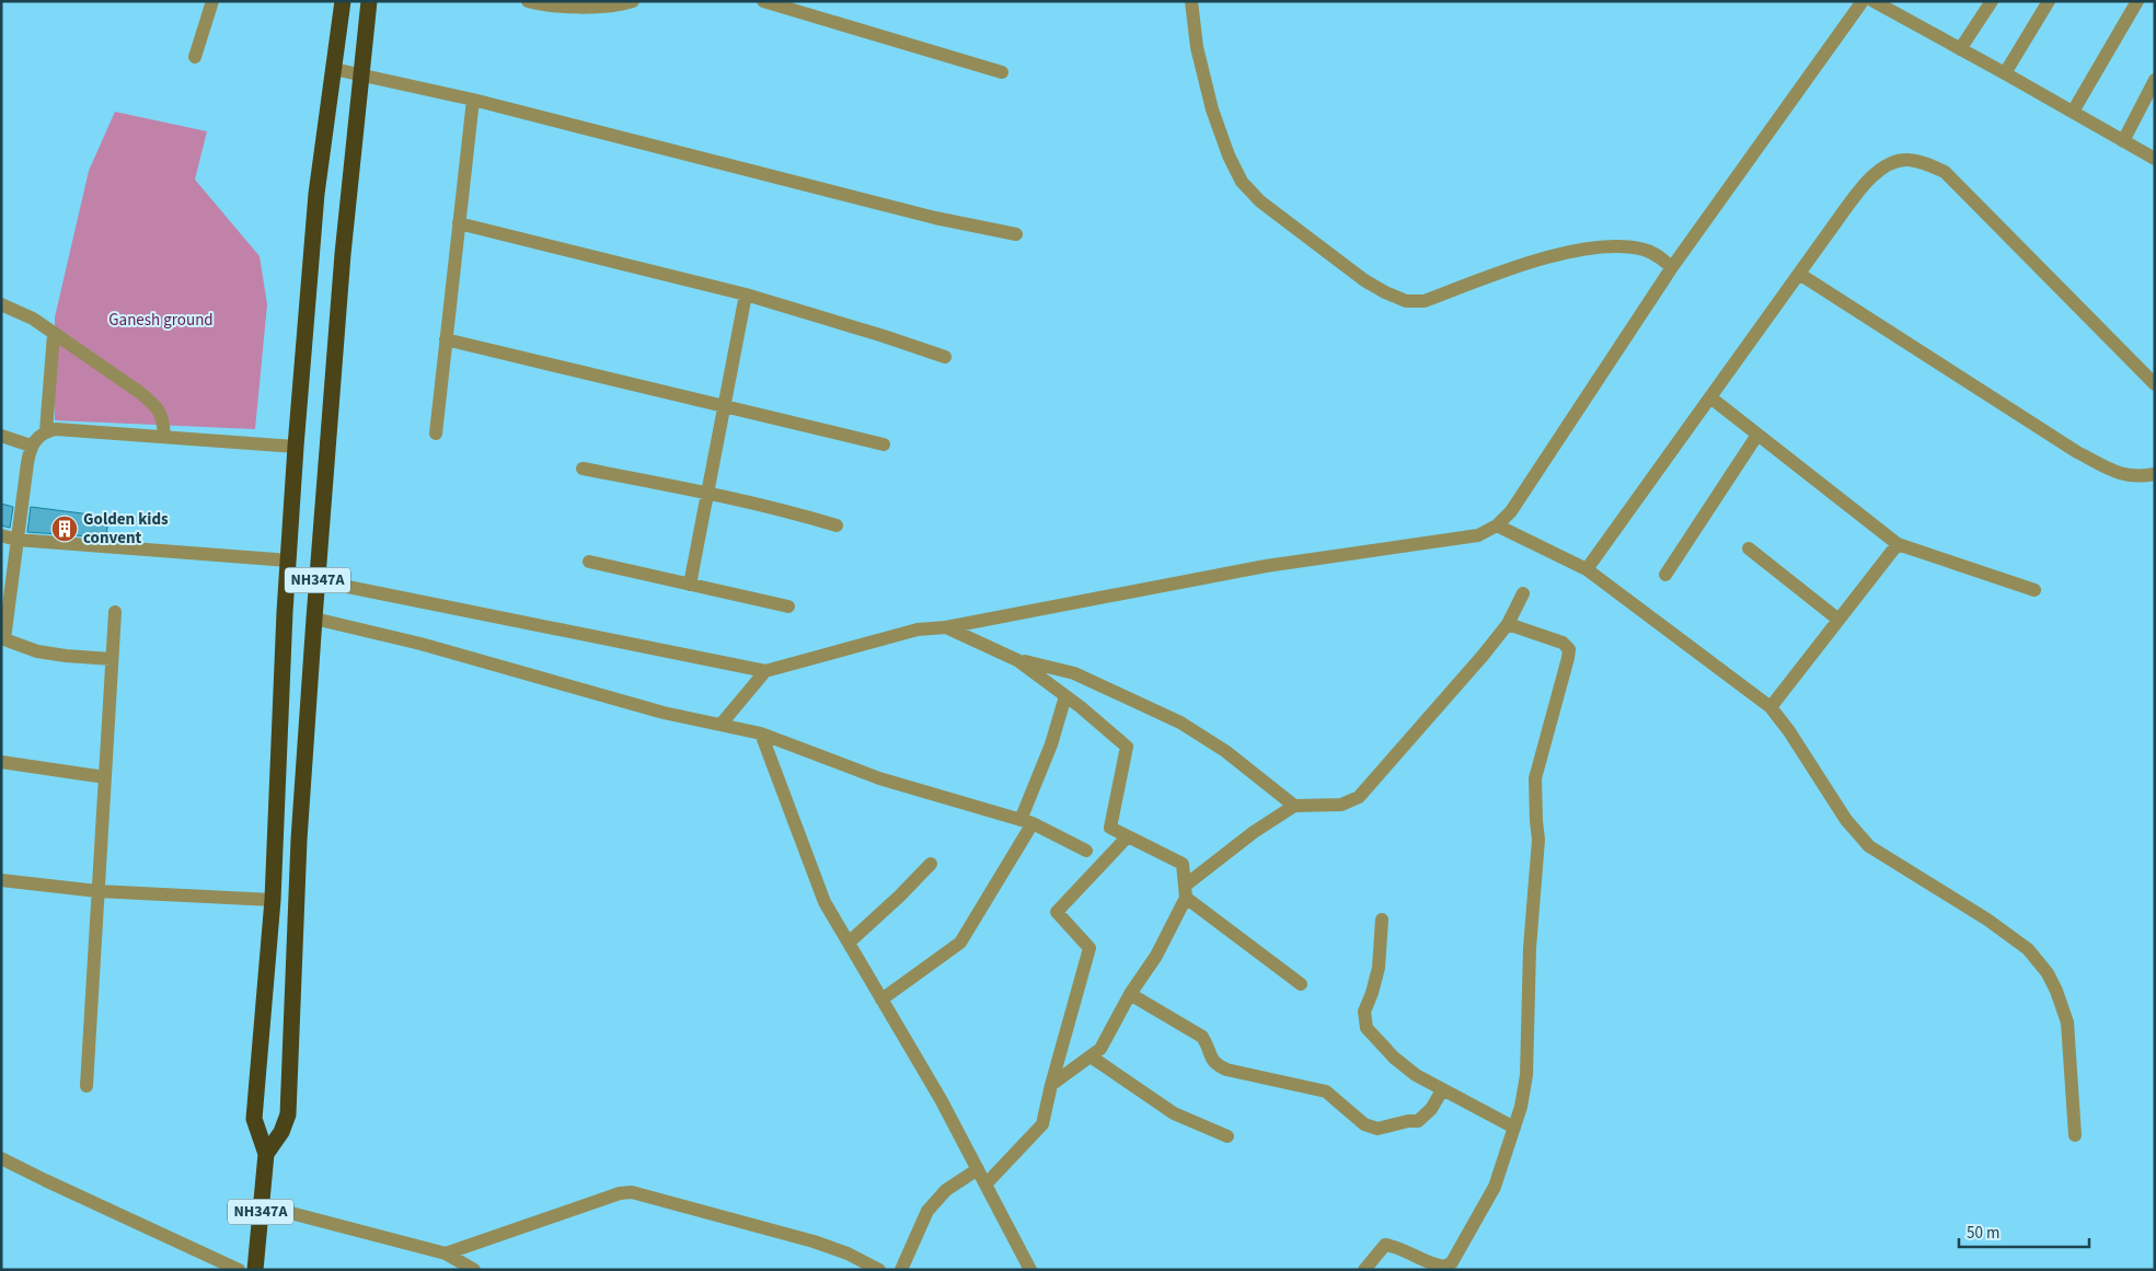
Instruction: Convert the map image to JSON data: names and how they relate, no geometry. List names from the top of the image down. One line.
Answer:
{"streets":{"highway":["NH347A"]},"parks":["Ganesh ground"],"places":{"building":["Golden kids convent"]},"scale_bar":"50 m"}
